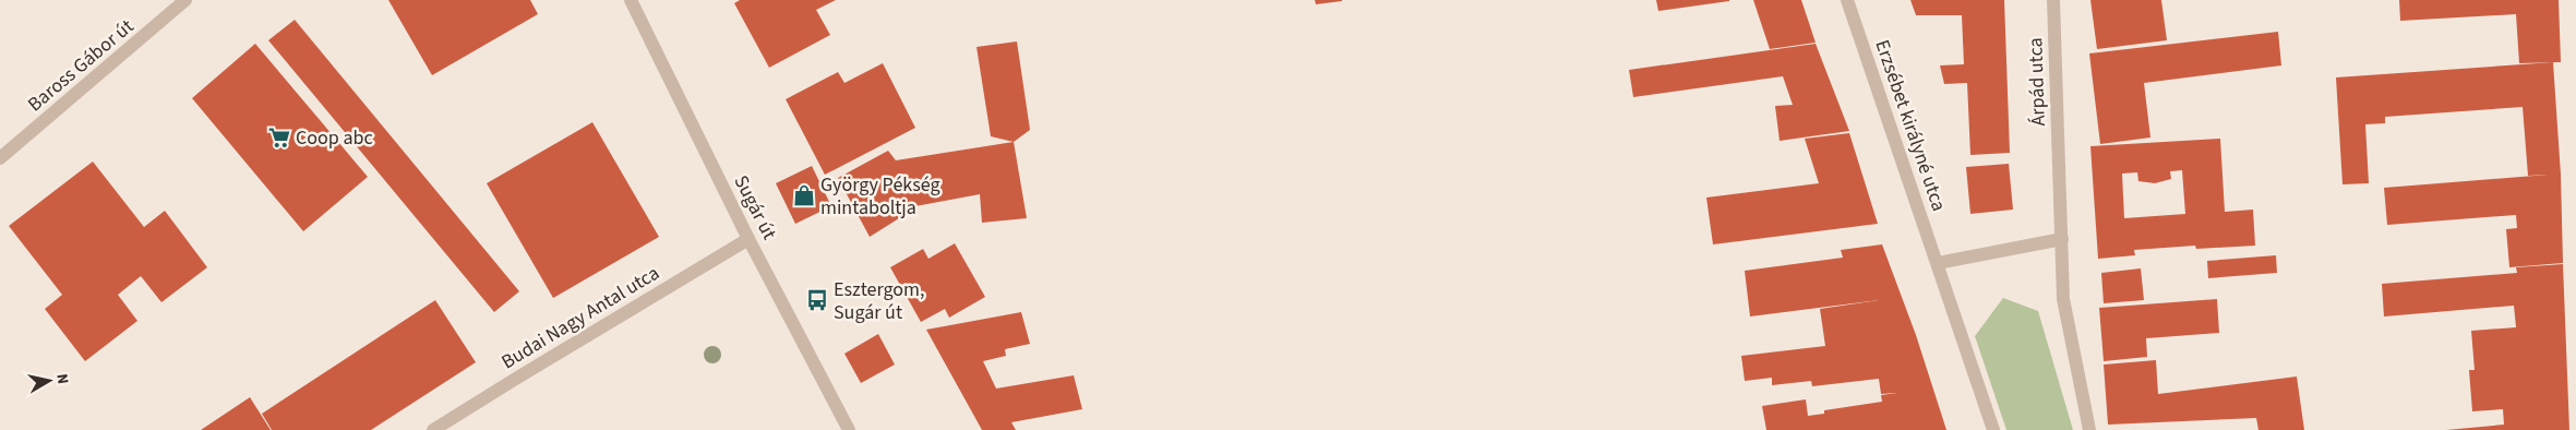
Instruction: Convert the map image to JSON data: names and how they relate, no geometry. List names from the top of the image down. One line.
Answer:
{"streets":{"street":["Baross Gábor út","Árpád utca","Erzsébet királyné utca","Sugár út","Budai Nagy Antal utca"]},"crossings":[["Sugár út","Budai Nagy Antal utca"]],"places":{"supermarket":["Coop abc"],"shop":["György Pékség mintaboltja"],"bus stop":["Esztergom, Sugár út"]},"north":"right"}
